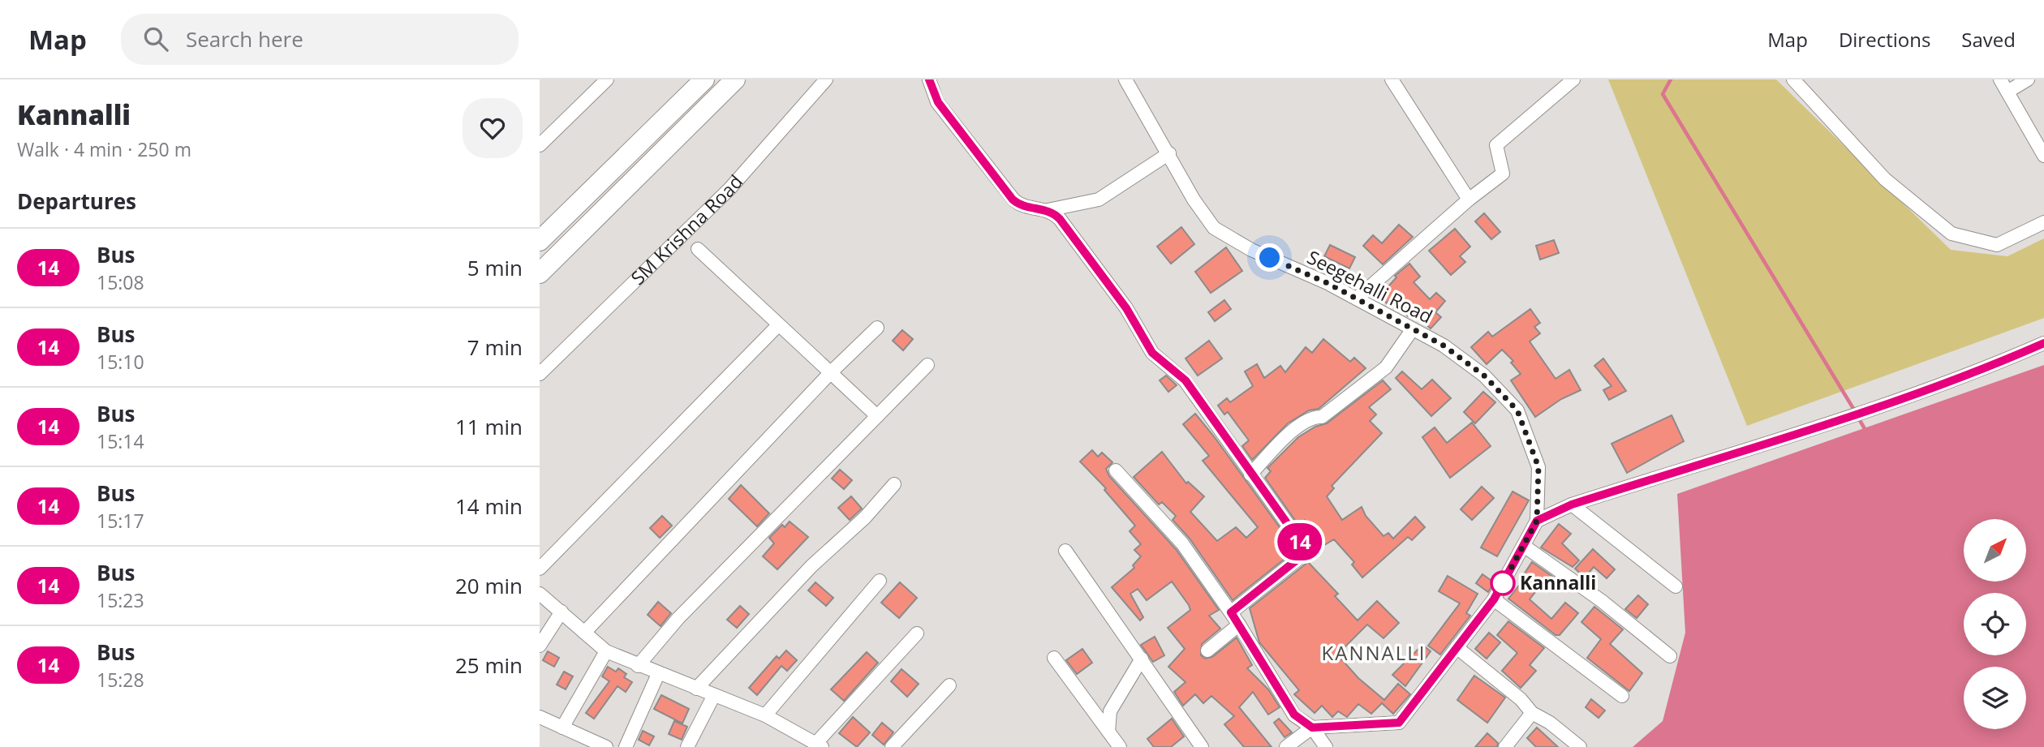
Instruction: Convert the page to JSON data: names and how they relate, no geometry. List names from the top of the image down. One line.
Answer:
{"streets":{"street":["SM Krishna Road","Seegehalli Road"]},"districts":["KANNALLI"],"places":["Kannalli"],"lines":["bus line 14"],"north":"top right","page":{"header":"Map","search":"Search here","nav":["Map","Directions","Saved"],"heading":[["Kannalli","Walk · 4 min · 250 m"],"Departures"],"on_map":"14","list":[{"mark":"14","name":"Bus","note":"15:08","value":"5 min"},{"mark":"14","name":"Bus","note":"15:10","value":"7 min"},{"mark":"14","name":"Bus","note":"15:14","value":"11 min"},{"mark":"14","name":"Bus","note":"15:17","value":"14 min"},{"mark":"14","name":"Bus","note":"15:23","value":"20 min"},{"mark":"14","name":"Bus","note":"15:28","value":"25 min"}]}}
